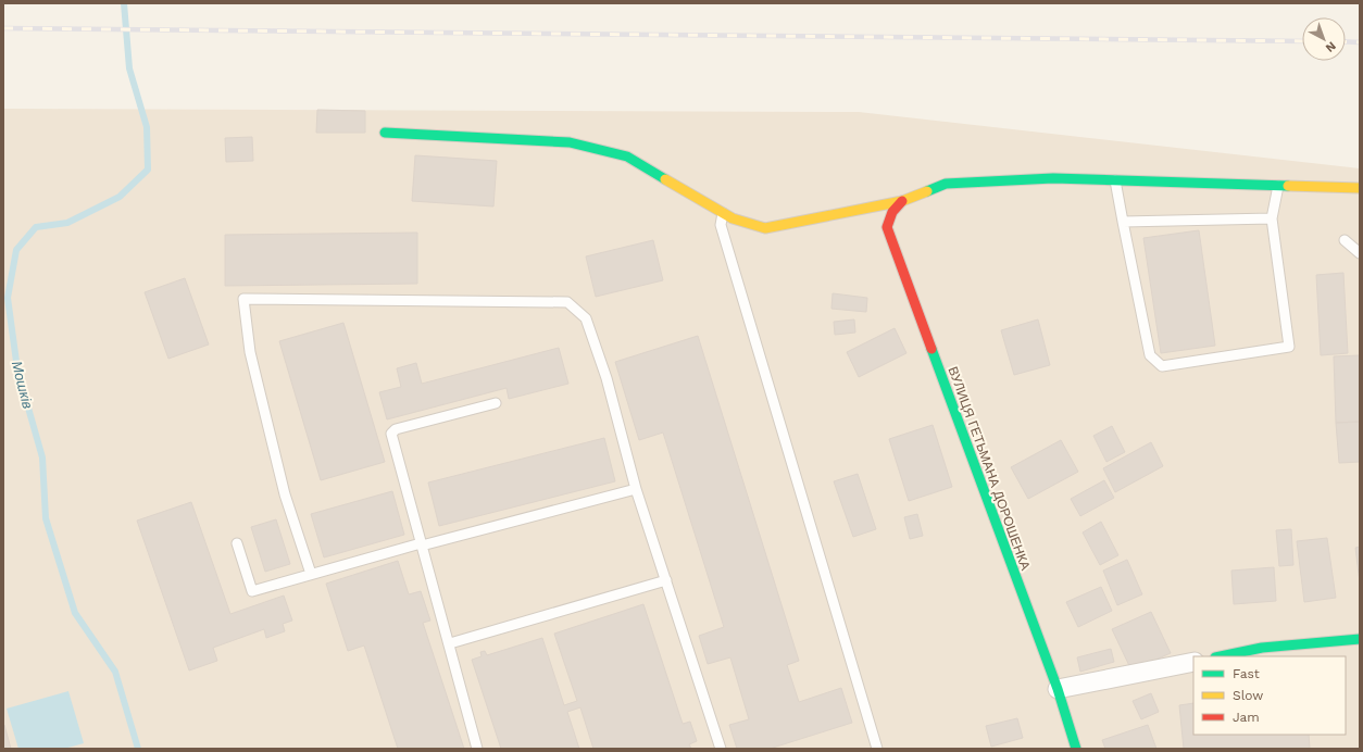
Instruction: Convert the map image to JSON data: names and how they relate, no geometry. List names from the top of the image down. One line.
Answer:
{"streets":{"street":["ВУЛИЦЯ ГЕТЬМАНА ДОРОШЕНКА"]},"water":["Мошків"],"legend":["Fast","Slow","Jam"],"north":"bottom right"}
